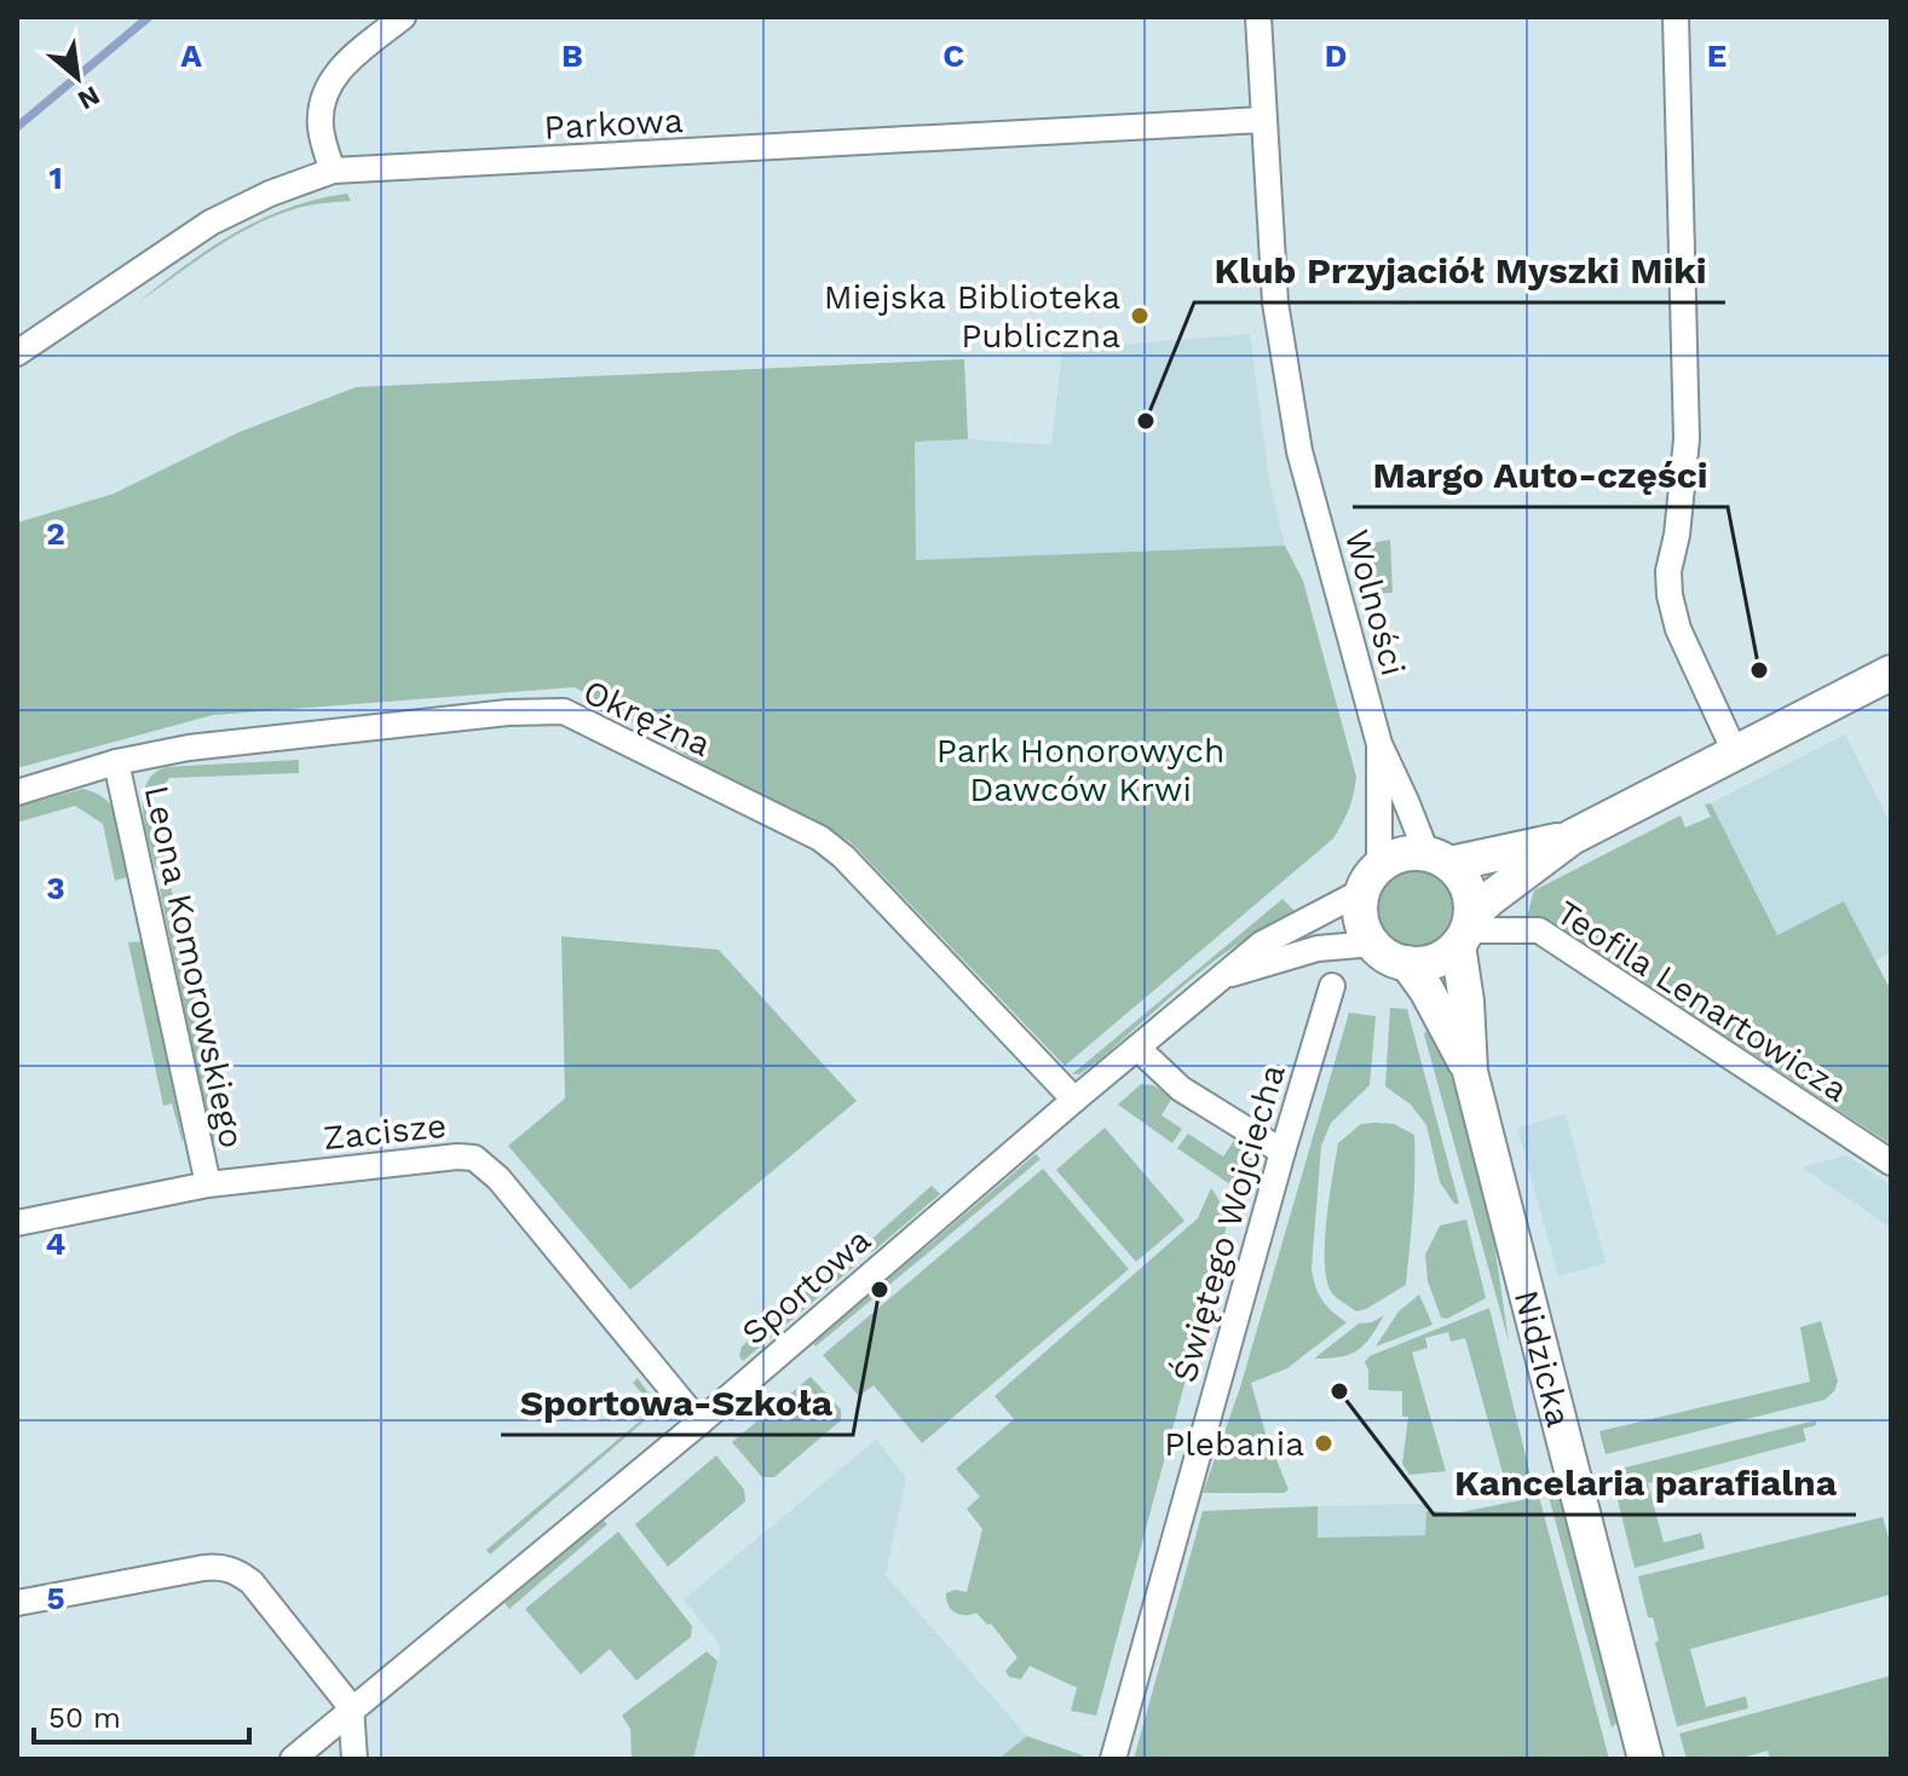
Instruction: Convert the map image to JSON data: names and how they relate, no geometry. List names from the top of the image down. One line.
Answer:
{"streets":{"street":["Parkowa","Wolności","Okrężna","Leona Komorowskiego","Teofila Lenartowicza","Zacisze","Świętego Wojciecha","Sportowa","Nidzicka"]},"crossings":[["Parkowa","Wolności"],["Okrężna","Leona Komorowskiego"],["Okrężna","Sportowa"],["Leona Komorowskiego","Zacisze"],["Teofila Lenartowicza","Sportowa"],["Zacisze","Sportowa"]],"parks":["Park Honorowych Dawców Krwi"],"places":["Miejska Biblioteka Publiczna","Klub Przyjaciół Myszki Miki","Margo Auto-części","Sportowa-Szkoła","Kancelaria parafialna","Plebania"],"scale_bar":"50 m","north":"bottom right","grid":{"columns":["A","B","C","D","E"],"rows":["1","2","3","4","5"]}}
